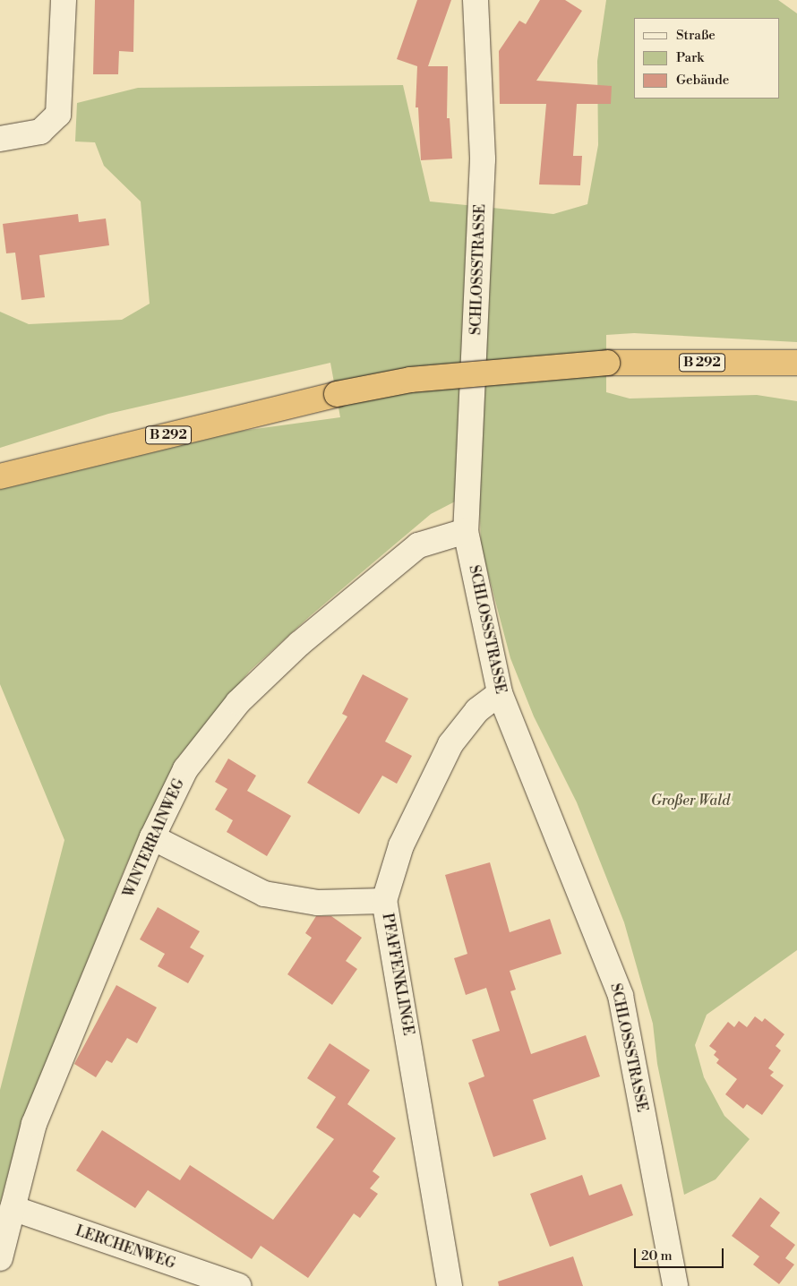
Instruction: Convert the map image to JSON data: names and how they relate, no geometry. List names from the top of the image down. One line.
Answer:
{"streets":{"highway":["B 292"],"street":["SCHLOSSSTRASSE","WINTERRAINWEG","PFAFFENKLINGE","LERCHENWEG"]},"crossings":[["SCHLOSSSTRASSE","WINTERRAINWEG"],["SCHLOSSSTRASSE","PFAFFENKLINGE"],["WINTERRAINWEG","LERCHENWEG"]],"parks":["Großer Wald"],"legend":["Straße","Park","Gebäude"],"scale_bar":"20 m"}
